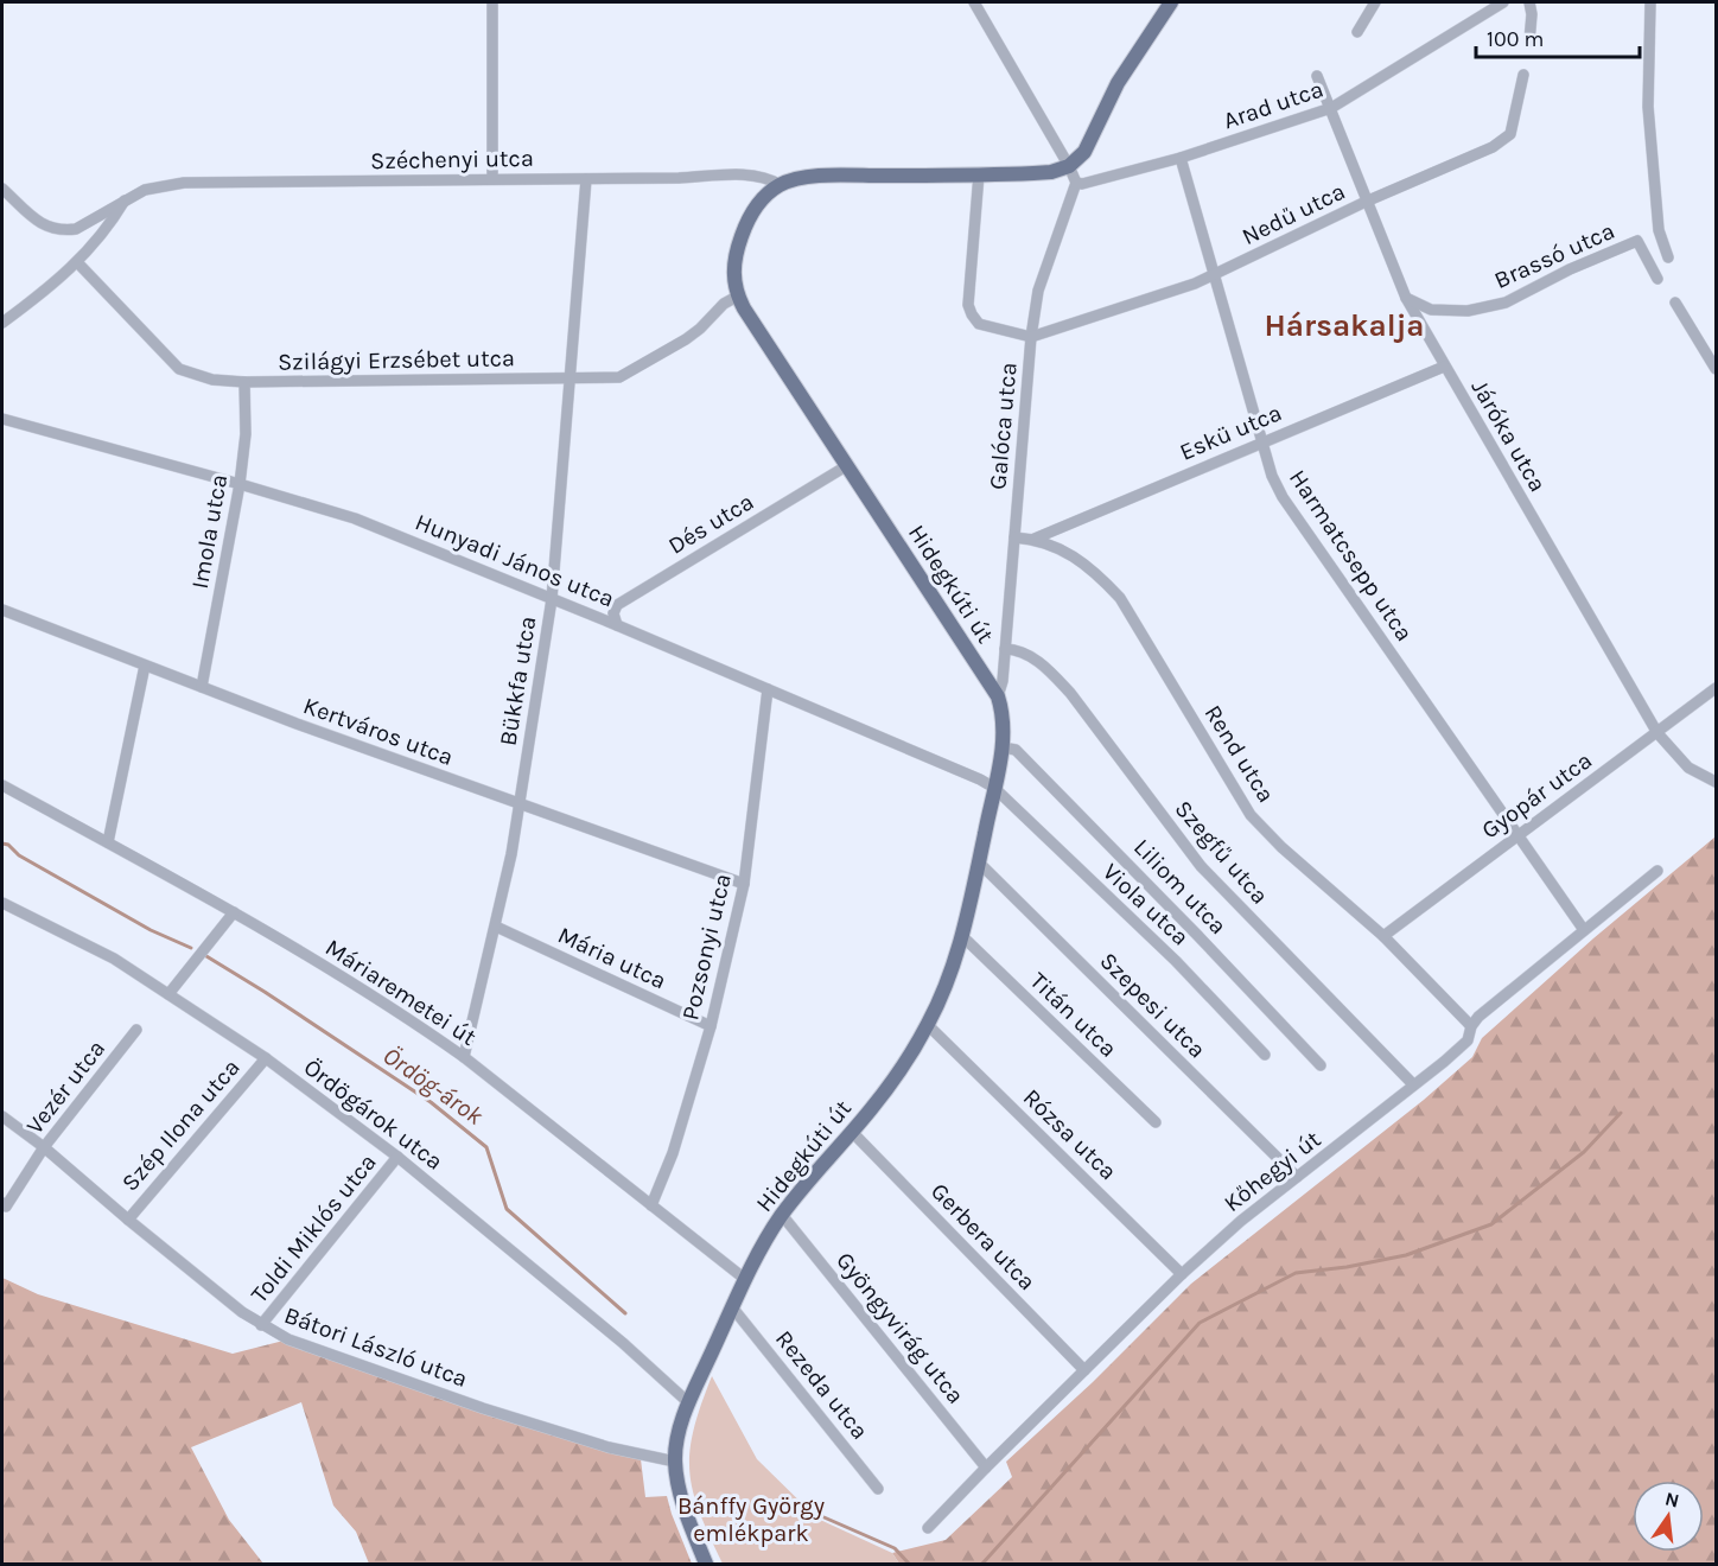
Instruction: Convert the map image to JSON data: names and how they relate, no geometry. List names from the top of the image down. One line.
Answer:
{"streets":{"main road":["Hidegkúti út"],"street":["Arad utca","Széchenyi utca","Nedű utca","Brassó utca","Szilágyi Erzsébet utca","Galóca utca","Eskü utca","Járóka utca","Dés utca","Imola utca","Harmatcsepp utca","Hunyadi János utca","Bükkfa utca","Kertváros utca","Rend utca","Gyopár utca","Szegfű utca","Liliom utca","Viola utca","Pozsonyi utca","Mária utca","Máriaremetei út","Szepesi utca","Titán utca","Vezér utca","Ördögárok utca","Szép Ilona utca","Rózsa utca","Kőhegyi út","Toldi Miklós utca","Gerbera utca","Gyöngyvirág utca","Bátori László utca","Rezeda utca"]},"crossings":[["Arad utca","Galóca utca"],["Arad utca","Járóka utca"],["Arad utca","Harmatcsepp utca"],["Széchenyi utca","Hidegkúti út"],["Széchenyi utca","Bükkfa utca"],["Nedű utca","Galóca utca"],["Nedű utca","Járóka utca"],["Nedű utca","Harmatcsepp utca"],["Brassó utca","Járóka utca"],["Szilágyi Erzsébet utca","Imola utca"],["Szilágyi Erzsébet utca","Hidegkúti út"],["Szilágyi Erzsébet utca","Bükkfa utca"],["Galóca utca","Hidegkúti út"],["Galóca utca","Rend utca"],["Galóca utca","Szegfű utca"],["Eskü utca","Járóka utca"],["Eskü utca","Harmatcsepp utca"],["Eskü utca","Rend utca"],["Járóka utca","Gyopár utca"],["Dés utca","Hunyadi János utca"],["Dés utca","Hidegkúti út"],["Imola utca","Hunyadi János utca"],["Imola utca","Kertváros utca"],["Harmatcsepp utca","Gyopár utca"],["Harmatcsepp utca","Kőhegyi út"],["Hunyadi János utca","Hidegkúti út"],["Hunyadi János utca","Bükkfa utca"],["Hunyadi János utca","Viola utca"],["Hunyadi János utca","Pozsonyi utca"],["Hidegkúti út","Liliom utca"],["Hidegkúti út","Viola utca"],["Hidegkúti út","Máriaremetei út"],["Hidegkúti út","Szepesi utca"],["Hidegkúti út","Titán utca"],["Hidegkúti út","Ördögárok utca"],["Hidegkúti út","Rózsa utca"],["Hidegkúti út","Gerbera utca"],["Hidegkúti út","Gyöngyvirág utca"],["Hidegkúti út","Bátori László utca"],["Hidegkúti út","Rezeda utca"],["Bükkfa utca","Kertváros utca"],["Bükkfa utca","Mária utca"],["Bükkfa utca","Máriaremetei út"],["Kertváros utca","Pozsonyi utca"],["Rend utca","Gyopár utca"],["Rend utca","Kőhegyi út"],["Szegfű utca","Kőhegyi út"],["Pozsonyi utca","Mária utca"],["Pozsonyi utca","Máriaremetei út"],["Szepesi utca","Kőhegyi út"],["Vezér utca","Bátori László utca"],["Ördögárok utca","Szép Ilona utca"],["Ördögárok utca","Toldi Miklós utca"],["Szép Ilona utca","Bátori László utca"],["Rózsa utca","Kőhegyi út"],["Kőhegyi út","Gerbera utca"],["Kőhegyi út","Gyöngyvirág utca"],["Toldi Miklós utca","Bátori László utca"]],"districts":["Hársakalja"],"water":["Ördög-árok"],"parks":["Bánffy György emlékpark"],"scale_bar":"100 m","north":"top"}
